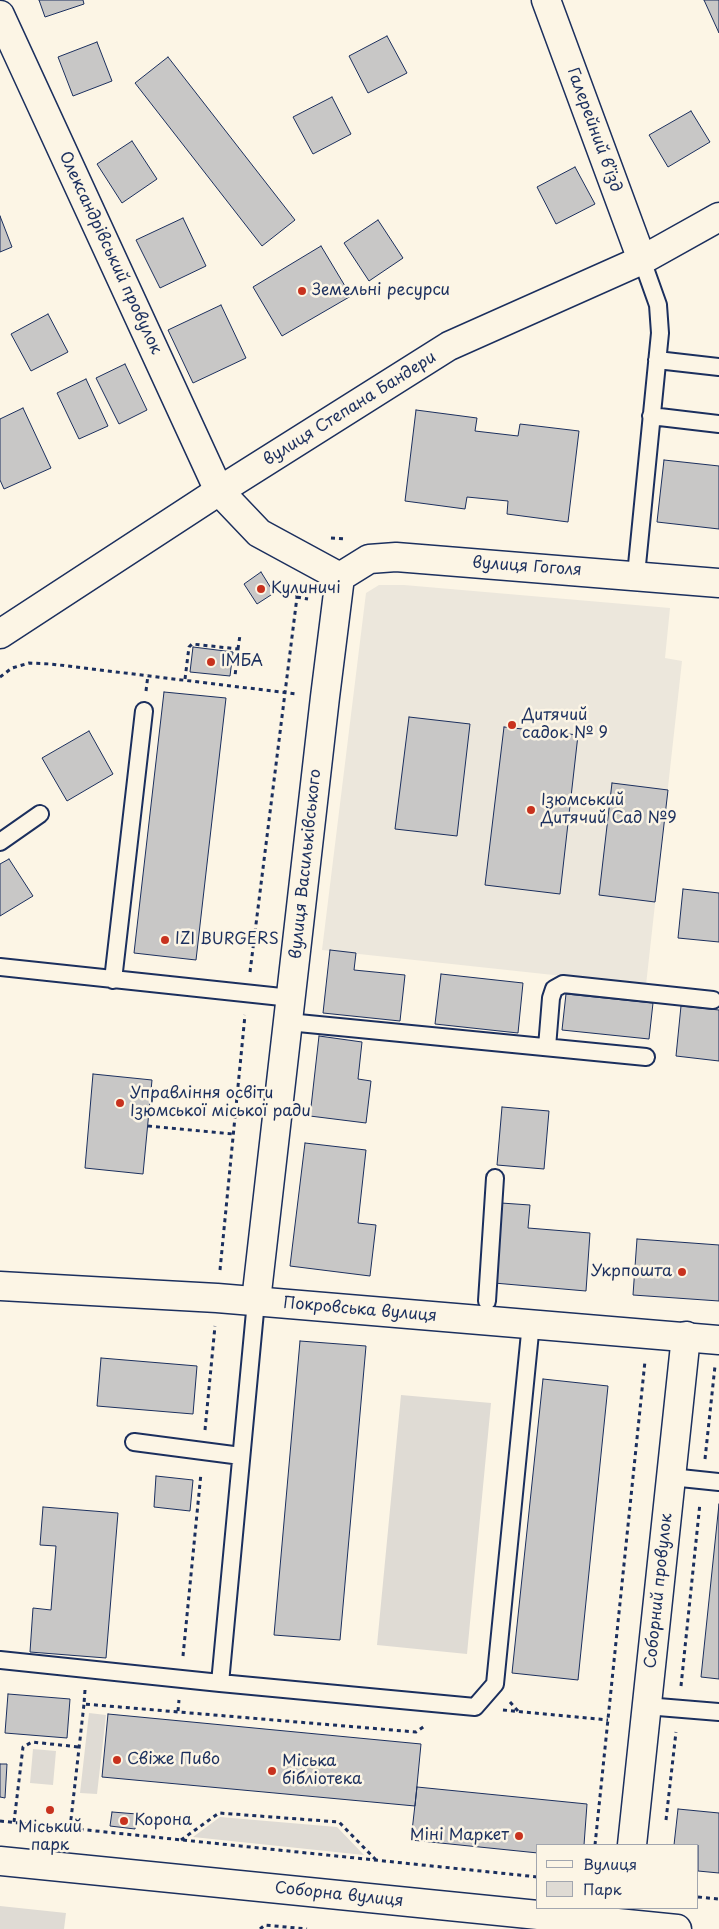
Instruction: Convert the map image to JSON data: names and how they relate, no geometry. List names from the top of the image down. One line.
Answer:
{"streets":{"street":["Галерейний в’їзд","Олександрівський провулок","вулиця Степана Бандери","вулиця Гоголя","вулиця Васильківського","Покровська вулиця","Соборний провулок","Соборна вулиця"]},"crossings":[["Галерейний в’їзд","вулиця Степана Бандери"],["Олександрівський провулок","вулиця Степана Бандери"],["вулиця Гоголя","вулиця Васильківського"],["вулиця Васильківського","Покровська вулиця"],["Покровська вулиця","Соборний провулок"]],"places":["Земельні ресурси","Кулиничі","ІМБА","Дитячий садок № 9","Ізюмський Дитячий Сад №9","IZI BURGERS","Управління освіти Ізюмської міської ради","Укрпошта","Свіже Пиво","Міська бiблiотека","Міський парк","Корона","Міні Маркет"],"legend":["Вулиця","Парк"]}
